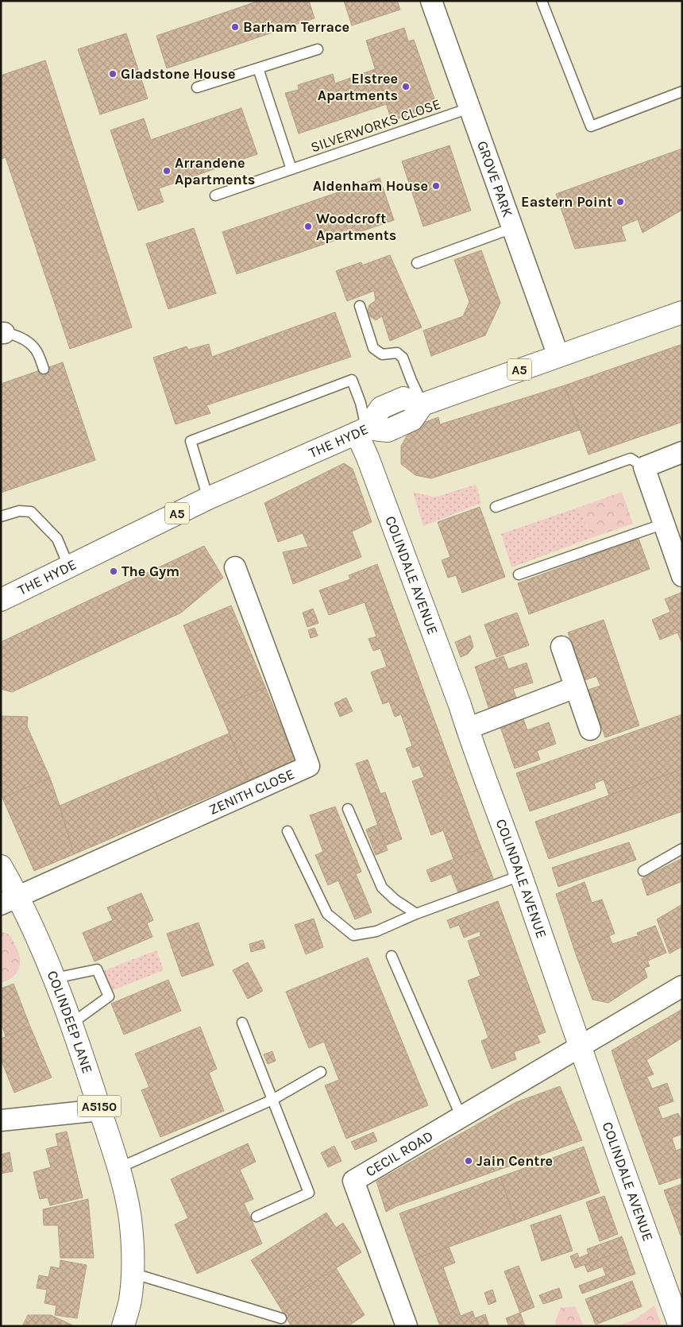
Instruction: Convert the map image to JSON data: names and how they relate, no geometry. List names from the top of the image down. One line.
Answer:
{"streets":{"main road":["A5","THE HYDE","COLINDALE AVENUE","COLINDEEP LANE","A5150"],"street":["GROVE PARK","ZENITH CLOSE","CECIL ROAD"],"lane":["SILVERWORKS CLOSE"]},"crossings":[["SILVERWORKS CLOSE","GROVE PARK"],["GROVE PARK","A5"],["A5","THE HYDE"],["THE HYDE","COLINDALE AVENUE"],["COLINDALE AVENUE","CECIL ROAD"],["ZENITH CLOSE","COLINDEEP LANE"]],"places":["Barham Terrace","Gladstone House","Elstree Apartments","Arrandene Apartments","Aldenham House","Eastern Point","Woodcroft Apartments","The Gym","Jain Centre"]}
